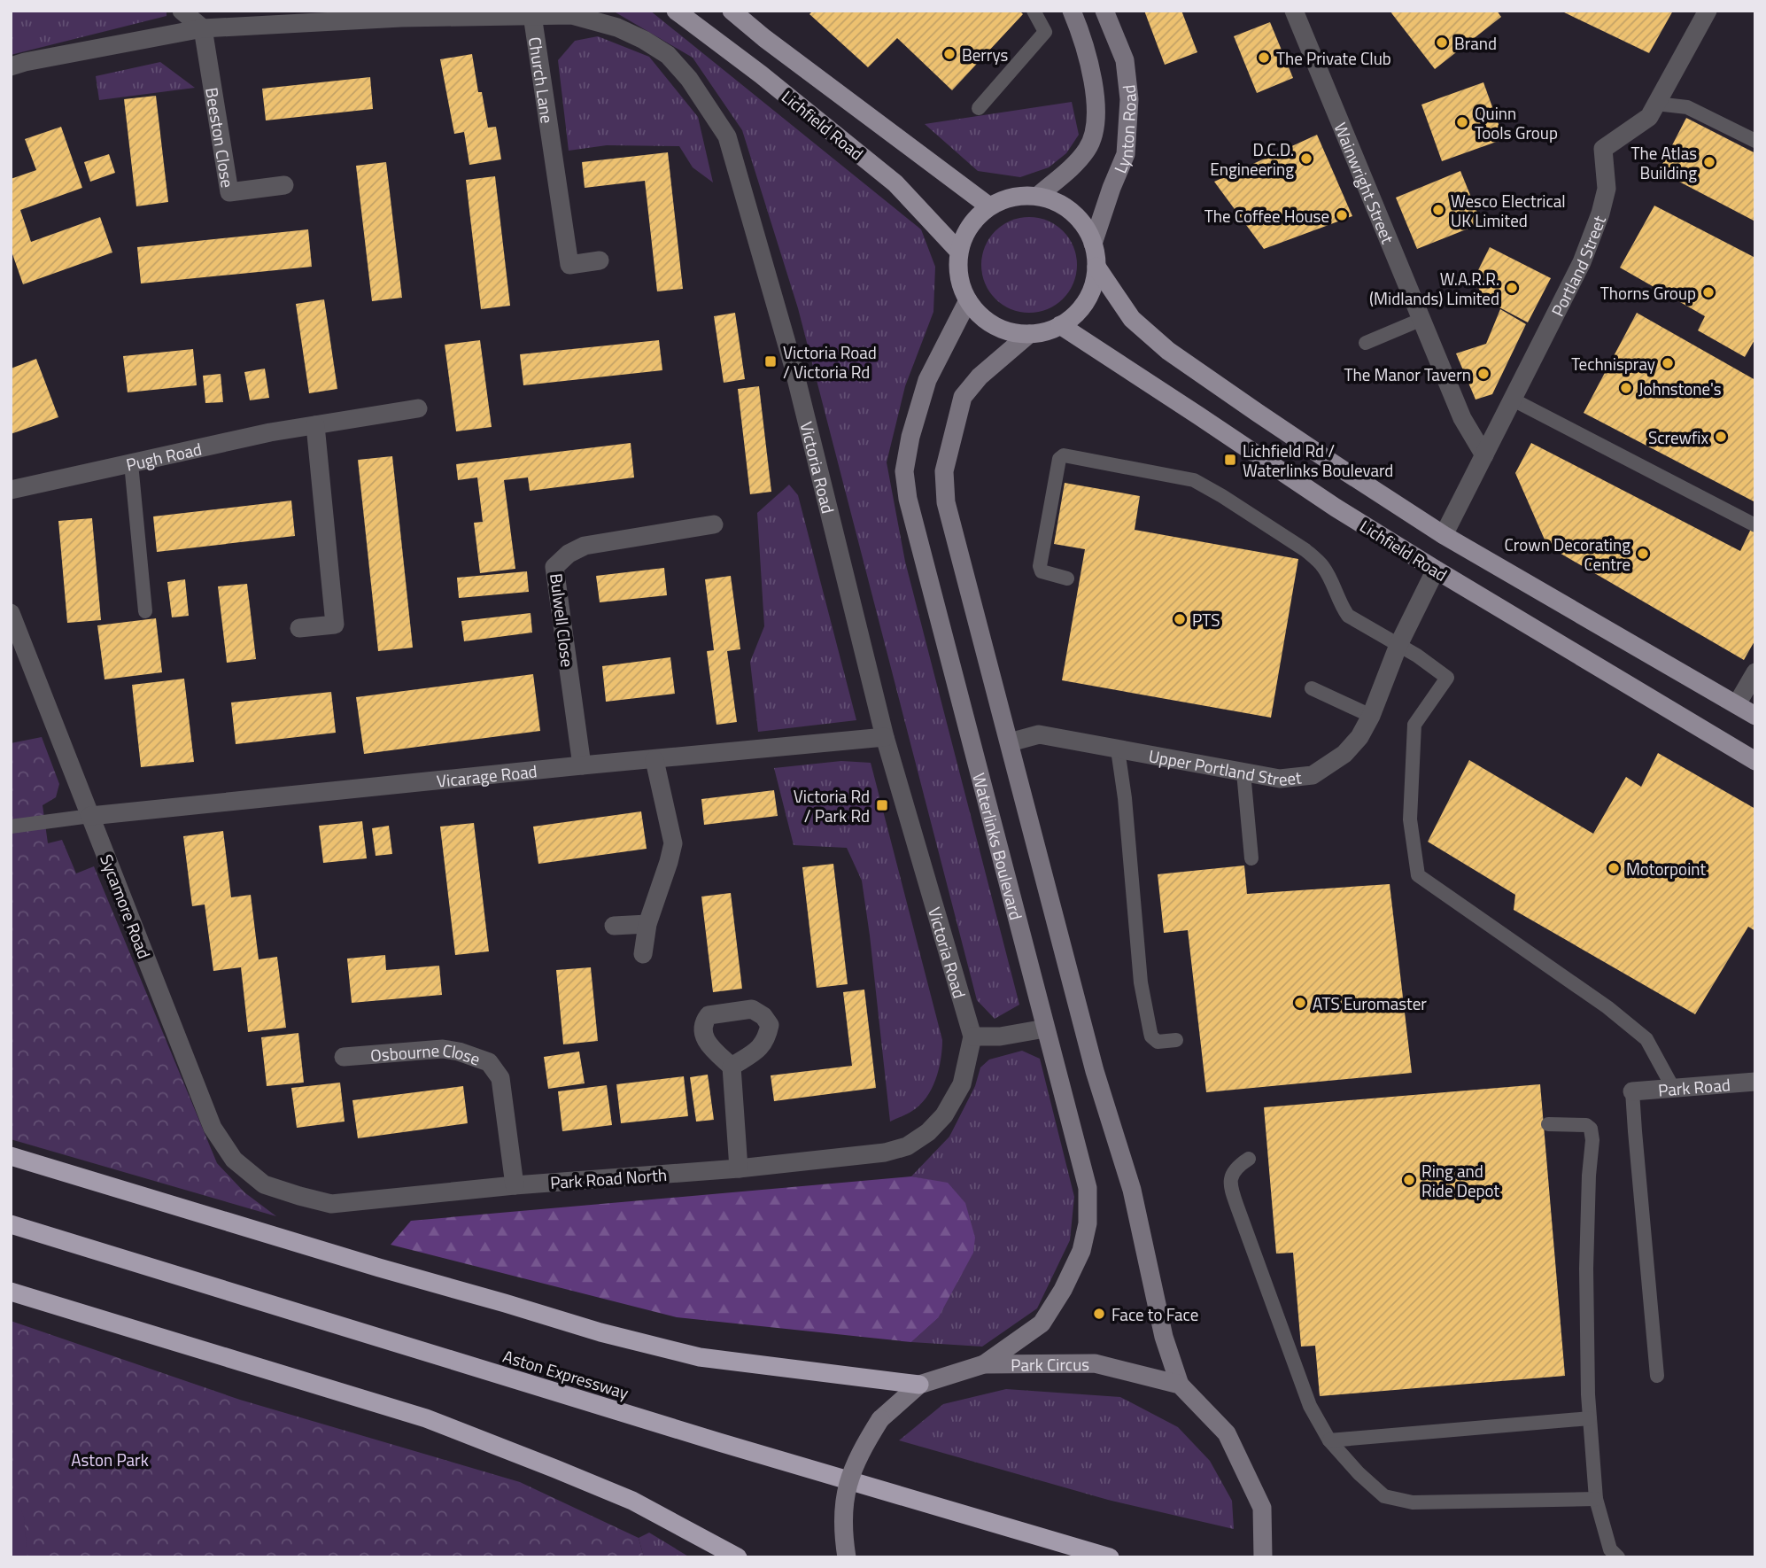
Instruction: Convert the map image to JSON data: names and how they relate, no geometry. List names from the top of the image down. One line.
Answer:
{"streets":{"highway":["Aston Expressway"],"main road":["Lichfield Road","Lynton Road","Waterlinks Boulevard","Park Circus"],"street":["Church Lane","Beeston Close","Wainwright Street","Portland Street","Pugh Road","Victoria Road","Bulwell Close","Upper Portland Street","Vicarage Road","Sycamore Road","Osbourne Close","Park Road","Park Road North"]},"crossings":[["Church Lane","Beeston Close"],["Church Lane","Victoria Road"],["Lichfield Road","Lynton Road"],["Lichfield Road","Portland Street"],["Lichfield Road","Upper Portland Street"],["Lichfield Road","Waterlinks Boulevard"],["Lynton Road","Waterlinks Boulevard"],["Wainwright Street","Portland Street"],["Victoria Road","Vicarage Road"],["Victoria Road","Park Road North"],["Bulwell Close","Vicarage Road"],["Vicarage Road","Sycamore Road"],["Waterlinks Boulevard","Park Circus"],["Sycamore Road","Park Road North"],["Osbourne Close","Park Road North"]],"parks":["Aston Park"],"places":{"other":["Brand","Berrys","The Private Club","Quinn Tools Group","D.C.D. Engineering","The Atlas Building","Wesco Electrical UK Limited","The Coffee House","W.A.R.R. (Midlands) Limited","Thorns Group","Technispray","The Manor Tavern","Johnstone's","Screwfix","Crown Decorating Centre","PTS","Motorpoint","ATS Euromaster","Ring and Ride Depot","Face to Face"],"transit":["Victoria Road / Victoria Rd","Lichfield Rd / Waterlinks Boulevard","Victoria Rd / Park Rd"]}}
